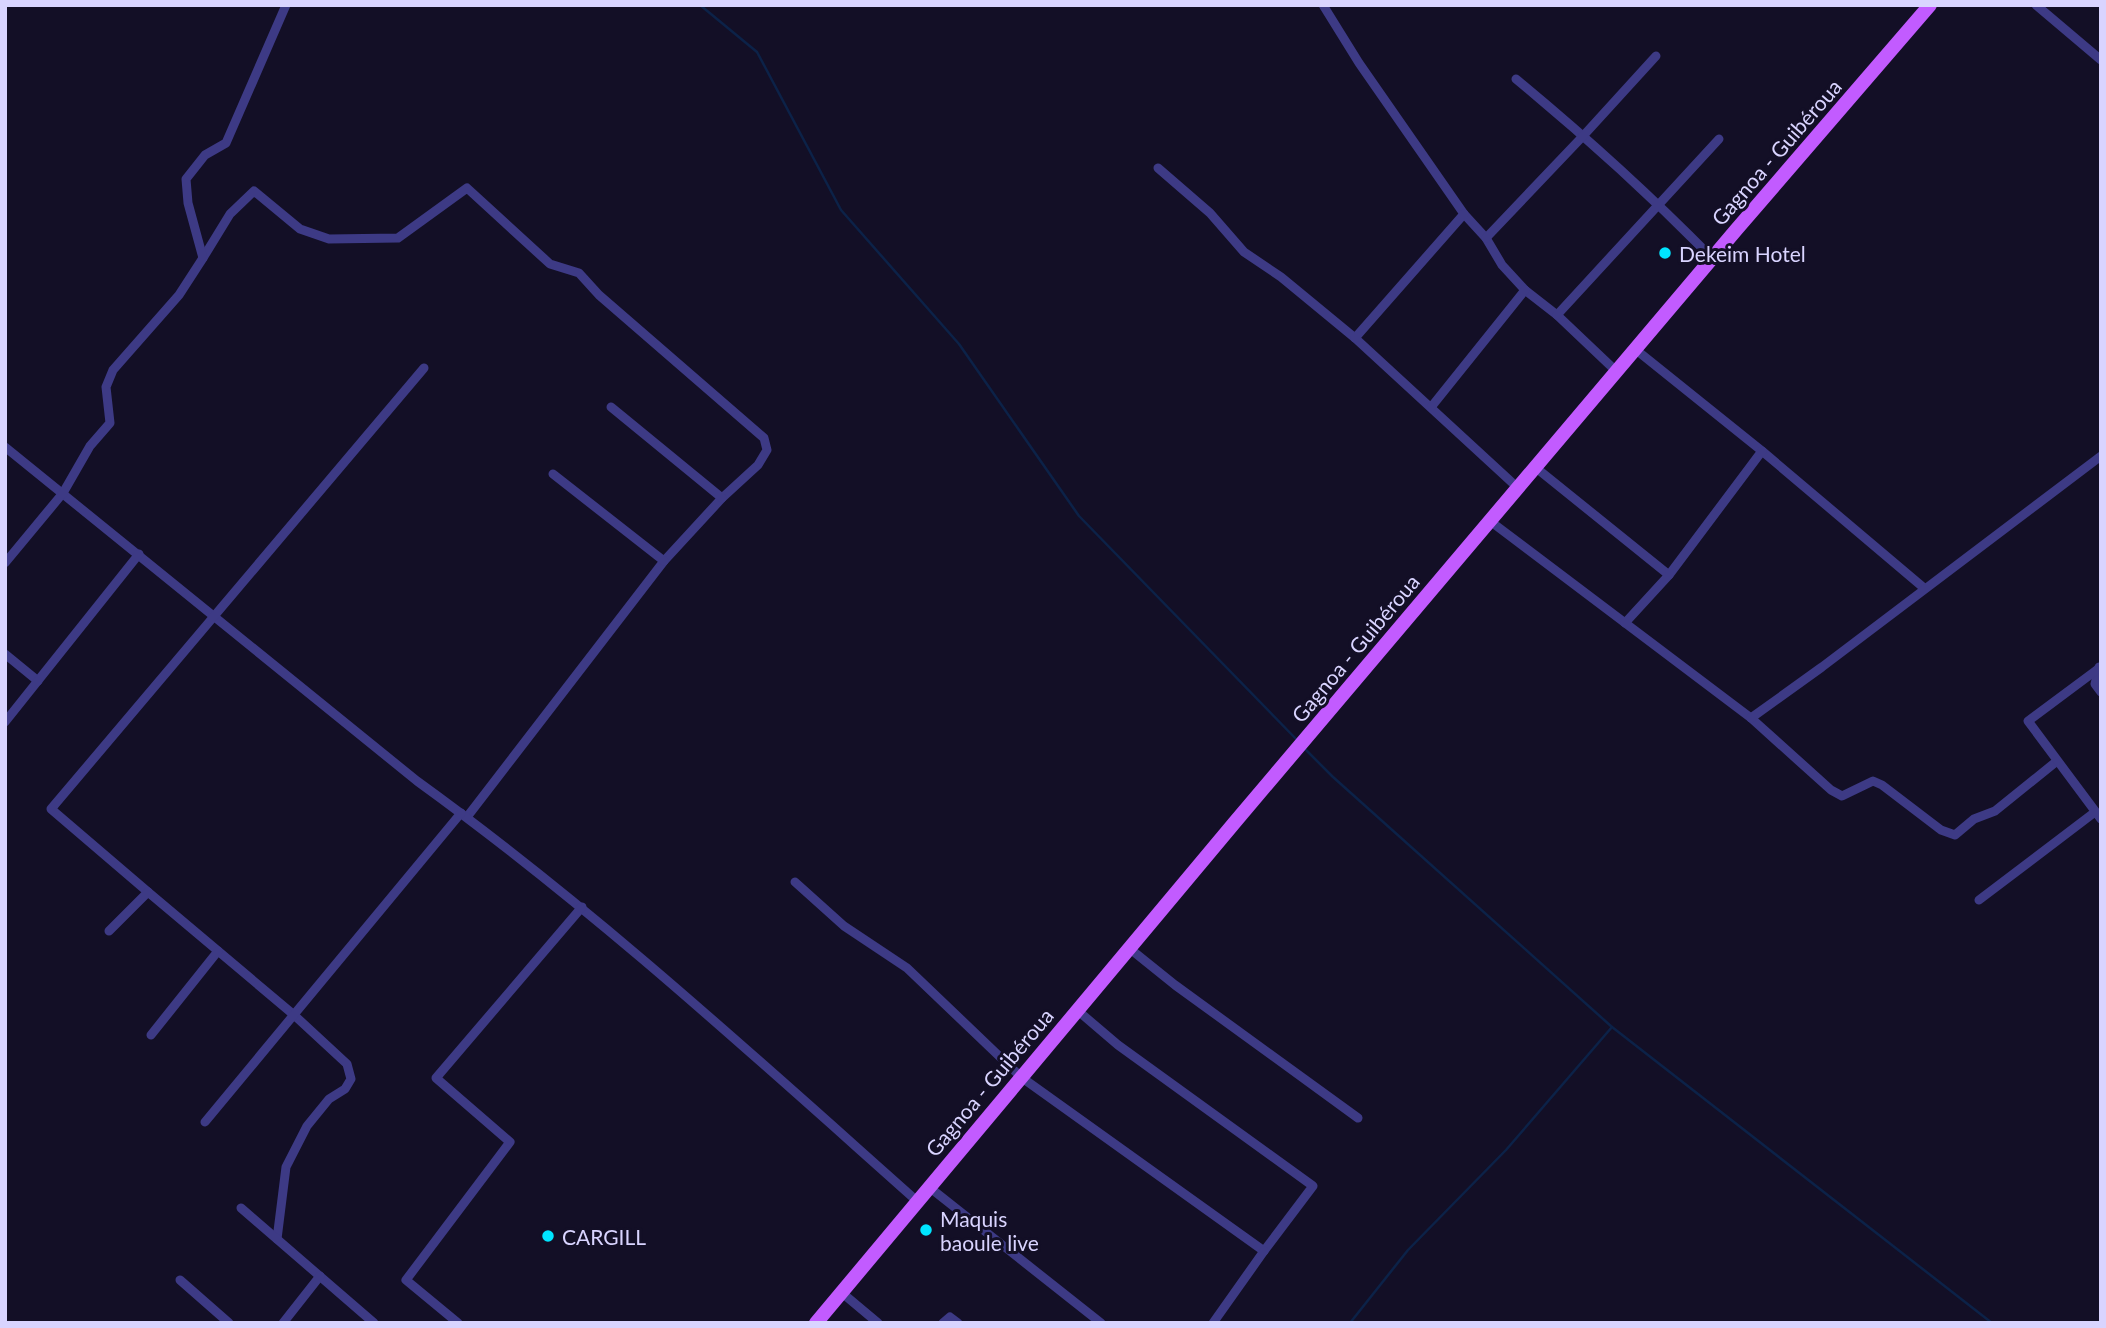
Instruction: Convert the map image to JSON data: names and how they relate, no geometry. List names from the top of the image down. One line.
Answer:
{"streets":{"main road":["Gagnoa - Guibéroua"]},"places":["Dekeim Hotel","Maquis baoule live","CARGILL"]}
